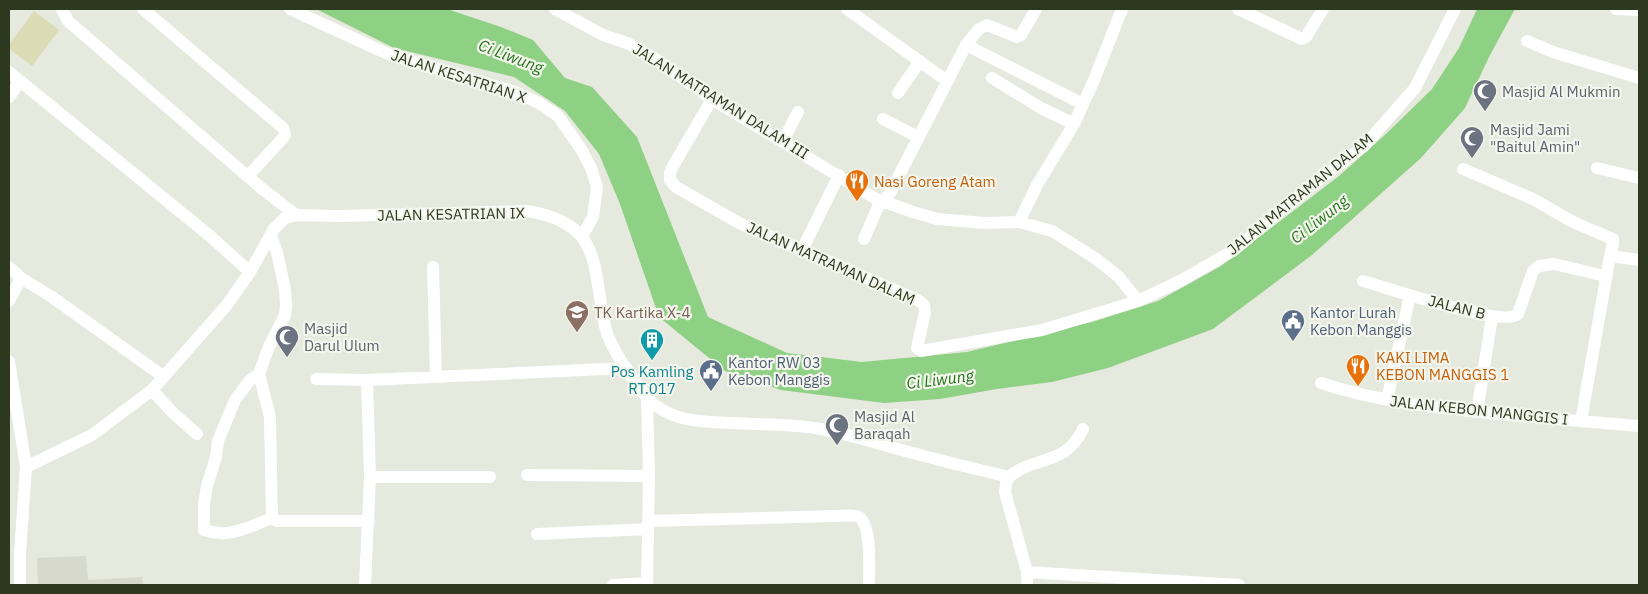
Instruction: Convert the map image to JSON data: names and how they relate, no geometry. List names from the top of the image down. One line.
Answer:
{"streets":{"street":["JALAN KESATRIAN X","JALAN MATRAMAN DALAM III","JALAN MATRAMAN DALAM","JALAN KESATRIAN IX","JALAN B","JALAN KEBON MANGGIS I"]},"crossings":[["JALAN KESATRIAN X","JALAN KESATRIAN IX"],["JALAN MATRAMAN DALAM III","JALAN MATRAMAN DALAM"],["JALAN B","JALAN KEBON MANGGIS I"]],"water":["Ci Liwung"],"places":{"mosque":["Masjid Al Mukmin","Masjid Jami \"Baitul Amin\"","Masjid Darul Ulum","Masjid Al Baraqah"],"restaurant":["Nasi Goreng Atam","KAKI LIMA KEBON MANGGIS 1"],"school or university":["TK Kartika X-4"],"public building":["Kantor Lurah Kebon Manggis","Kantor RW 03 Kebon Manggis"],"building":["Pos Kamling RT.017"]}}
